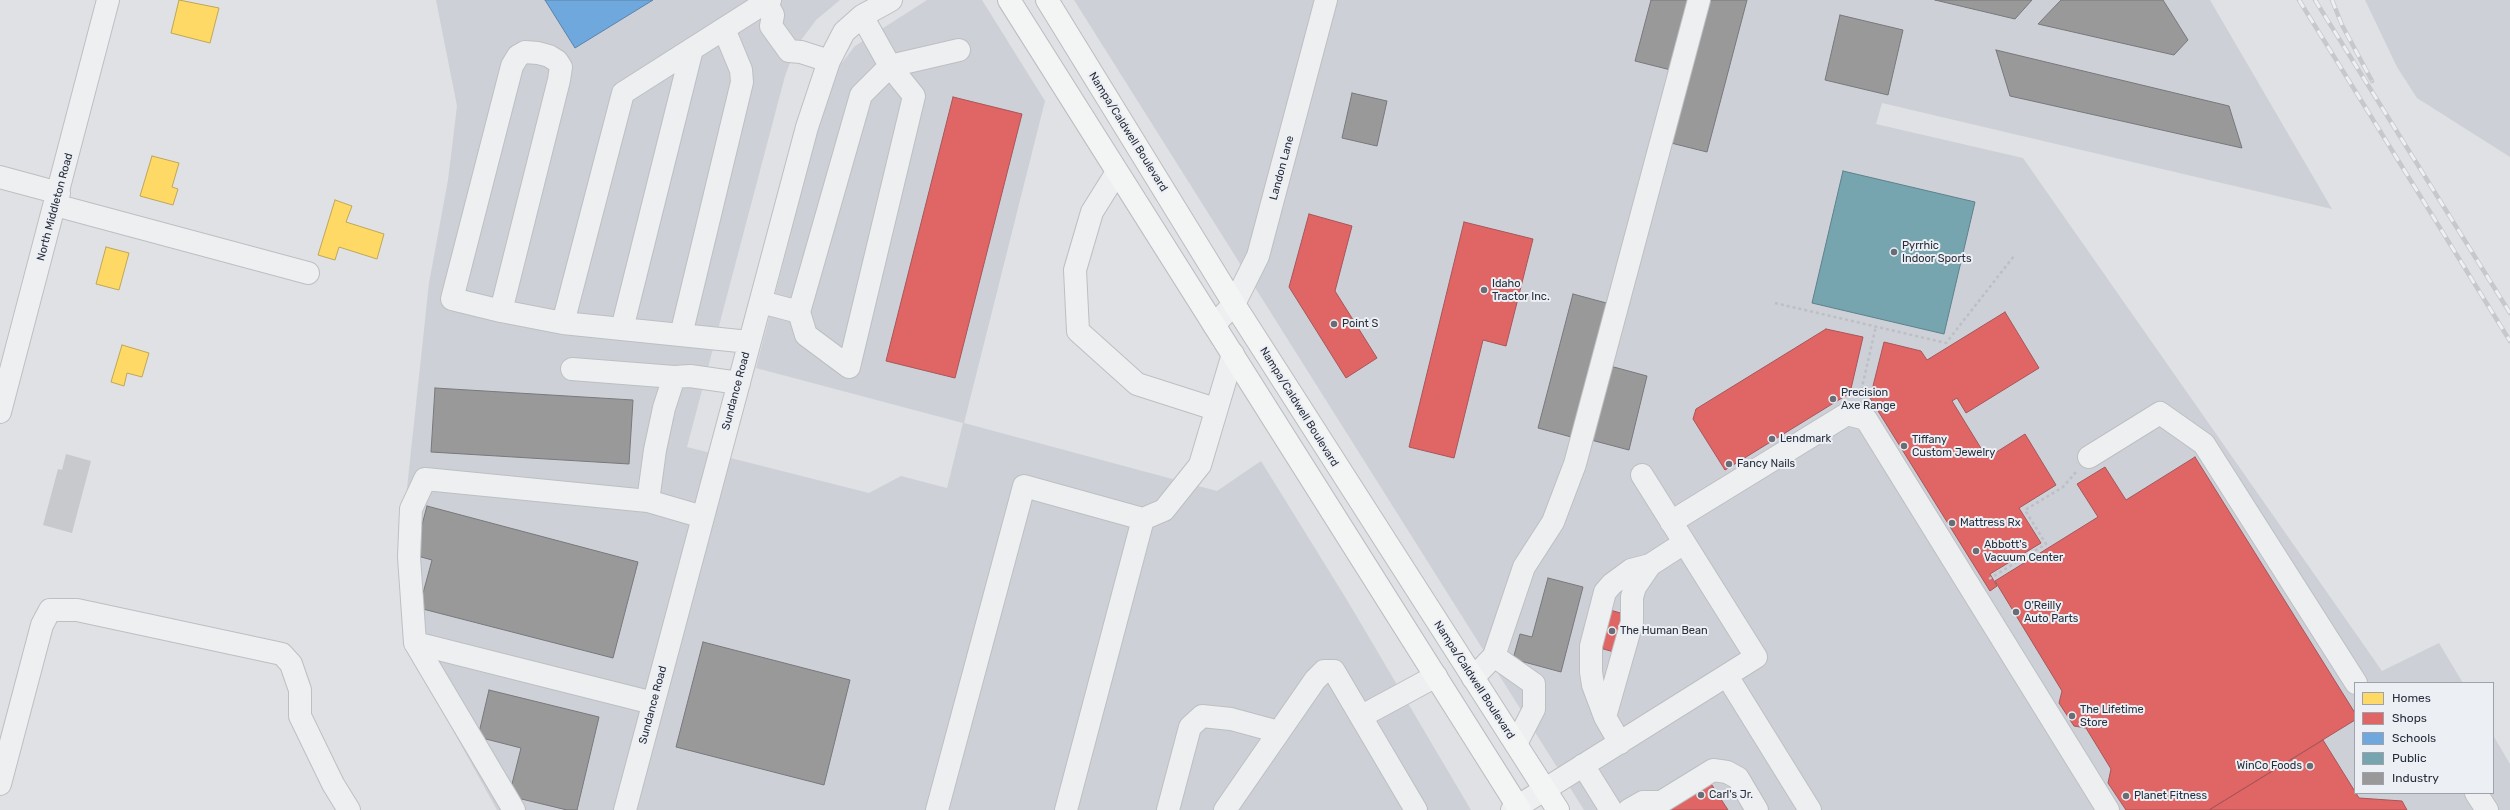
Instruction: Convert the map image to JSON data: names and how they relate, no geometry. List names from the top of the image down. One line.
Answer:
{"streets":{"main road":["Nampa/Caldwell Boulevard"],"street":["Landon Lane","North Middleton Road","Sundance Road"]},"crossings":[["Nampa/Caldwell Boulevard","Landon Lane"]],"places":["Pyrrhic Indoor Sports","Idaho Tractor Inc.","Point S","Precision Axe Range","Lendmark","Tiffany Custom Jewelry","Fancy Nails","Mattress Rx","Abbott's Vacuum Center","O'Reilly Auto Parts","The Human Bean","The Lifetime Store","WinCo Foods","Carl's Jr.","Planet Fitness"],"legend":["Homes","Shops","Schools","Public","Industry"]}
